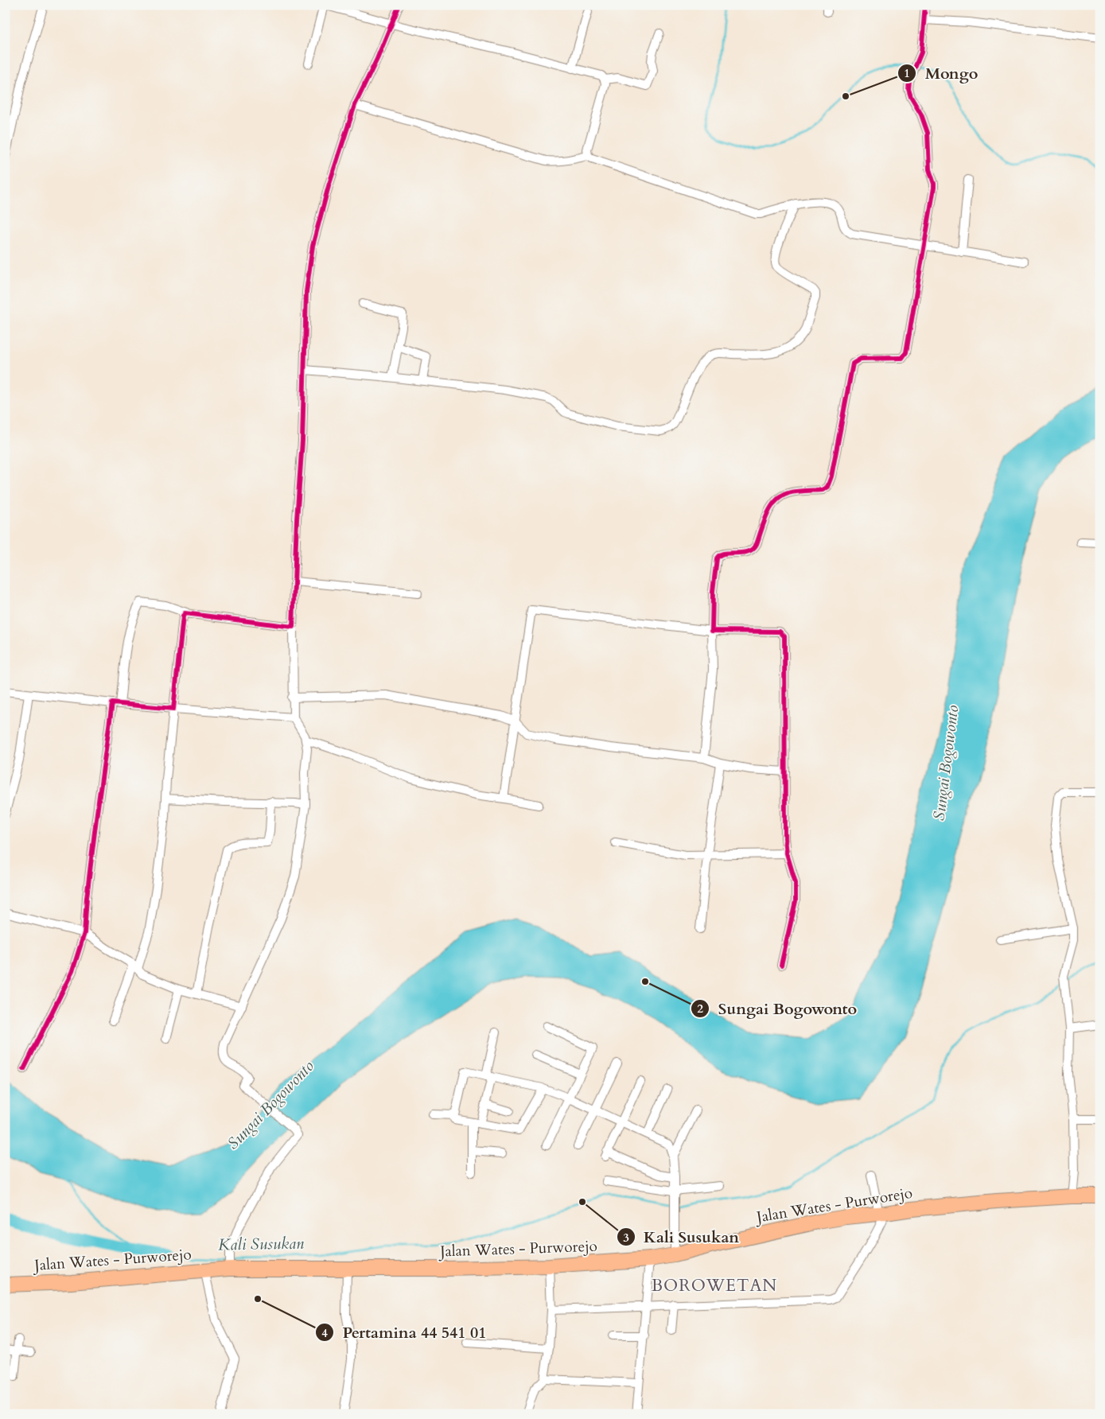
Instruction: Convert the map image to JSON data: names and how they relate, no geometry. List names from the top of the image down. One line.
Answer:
{"streets":{"highway":["Jalan Wates - Purworejo"]},"districts":["BOROWETAN"],"water":["Sungai Bogowonto","Kali Susukan"],"places":["Mongo","Sungai Bogowonto","Kali Susukan","Pertamina 44 541 01"]}
